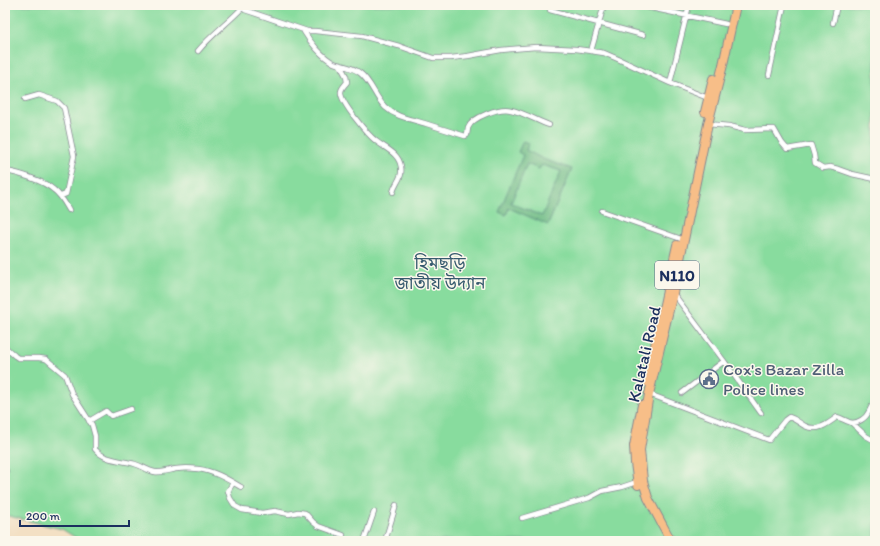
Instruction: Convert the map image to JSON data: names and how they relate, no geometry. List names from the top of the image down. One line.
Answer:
{"streets":{"highway":["N110","Kalatali Road"]},"parks":["হিমছড়ি জাতীয় উদ্যান"],"places":{"public building":["Cox's Bazar Zilla Police lines"]},"scale_bar":"200 m"}
